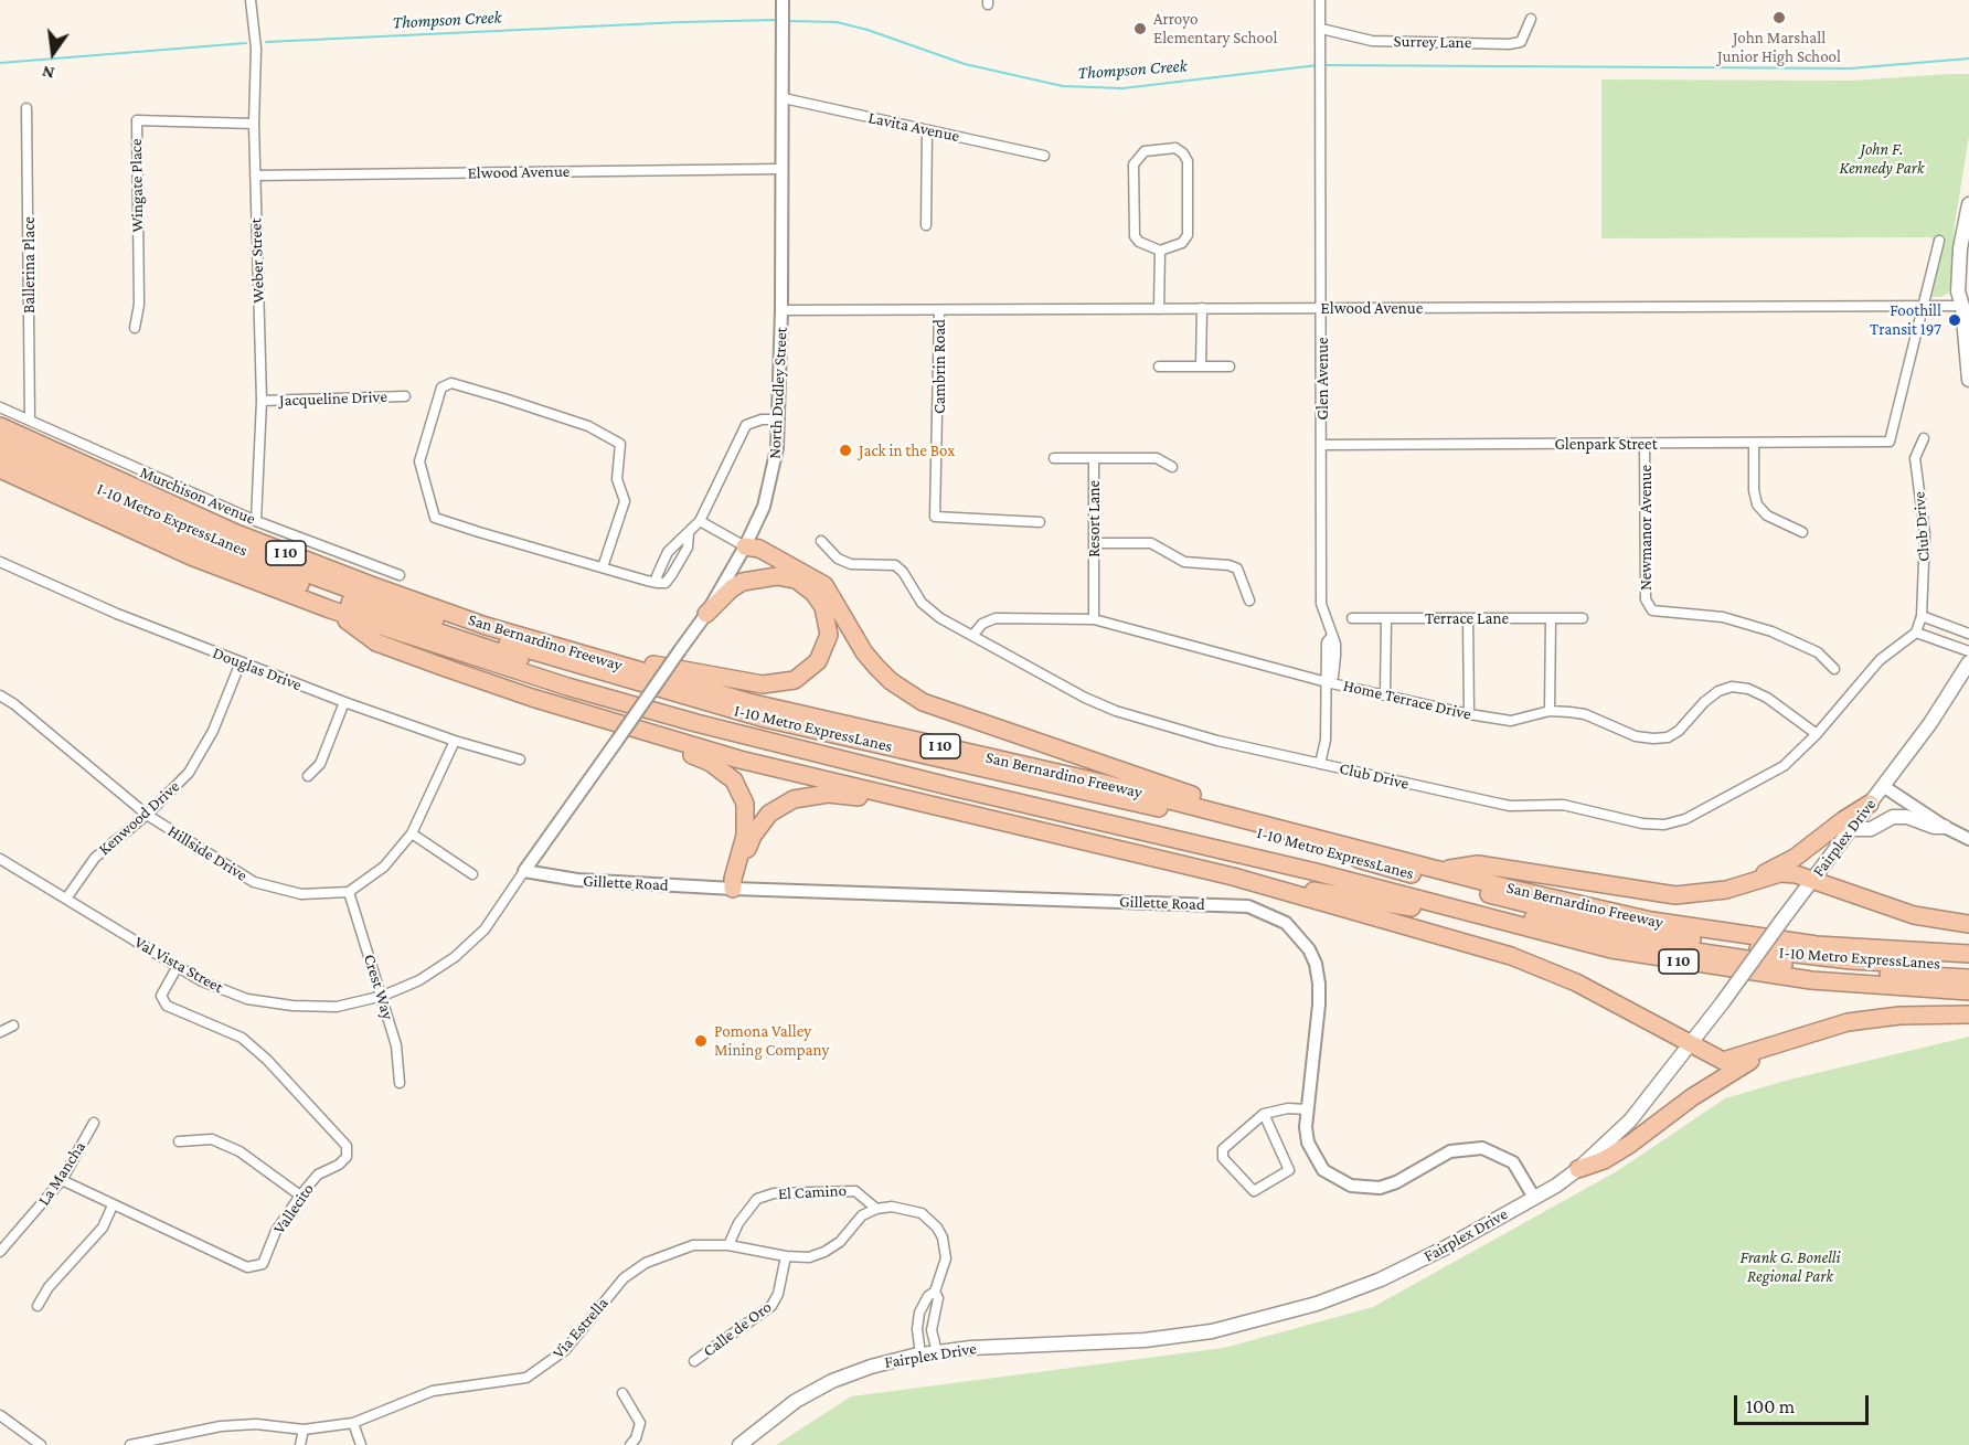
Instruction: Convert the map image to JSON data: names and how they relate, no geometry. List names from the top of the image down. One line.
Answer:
{"streets":{"highway":["I-10 Metro ExpressLanes","I 10","San Bernardino Freeway"],"main road":["Fairplex Drive"],"street":["Surrey Lane","Lavita Avenue","Elwood Avenue","Wingate Place","Weber Street","Ballerina Place","Cambrin Road","Glen Avenue","North Dudley Street","Jacqueline Drive","Glenpark Street","Murchison Avenue","Resort Lane","Club Drive","Newmanor Avenue","Terrace Lane","Douglas Drive","Home Terrace Drive","Kenwood Drive","Hillside Drive","Gillette Road","Val Vista Street","Crest Way","La Mancha","El Camino","Vallecito","Via Estrella","Calle de Oro"]},"crossings":[["Surrey Lane","Glen Avenue"],["Lavita Avenue","North Dudley Street"],["Elwood Avenue","Weber Street"],["Elwood Avenue","Cambrin Road"],["Elwood Avenue","Glen Avenue"],["Elwood Avenue","North Dudley Street"],["Elwood Avenue","Glenpark Street"],["Wingate Place","Weber Street"],["Weber Street","Jacqueline Drive"],["Weber Street","Murchison Avenue"],["Ballerina Place","Murchison Avenue"],["Glen Avenue","Glenpark Street"],["Glen Avenue","Club Drive"],["Glen Avenue","Home Terrace Drive"],["North Dudley Street","Gillette Road"],["North Dudley Street","Val Vista Street"],["Glenpark Street","Newmanor Avenue"],["Resort Lane","Home Terrace Drive"],["I-10 Metro ExpressLanes","San Bernardino Freeway"],["Club Drive","Home Terrace Drive"],["Douglas Drive","Kenwood Drive"],["Kenwood Drive","Hillside Drive"],["Kenwood Drive","Val Vista Street"],["Fairplex Drive","Gillette Road"],["Hillside Drive","Crest Way"],["Gillette Road","Val Vista Street"],["Val Vista Street","Crest Way"],["Val Vista Street","Vallecito"],["La Mancha","Vallecito"],["El Camino","Via Estrella"],["Via Estrella","Calle de Oro"]],"water":["Thompson Creek"],"parks":["John F. Kennedy Park","Frank G. Bonelli Regional Park"],"places":["John Marshall Junior High School","Arroyo Elementary School","Foothill Transit 197","Jack in the Box","Pomona Valley Mining Company"],"scale_bar":"100 m","north":"bottom"}
